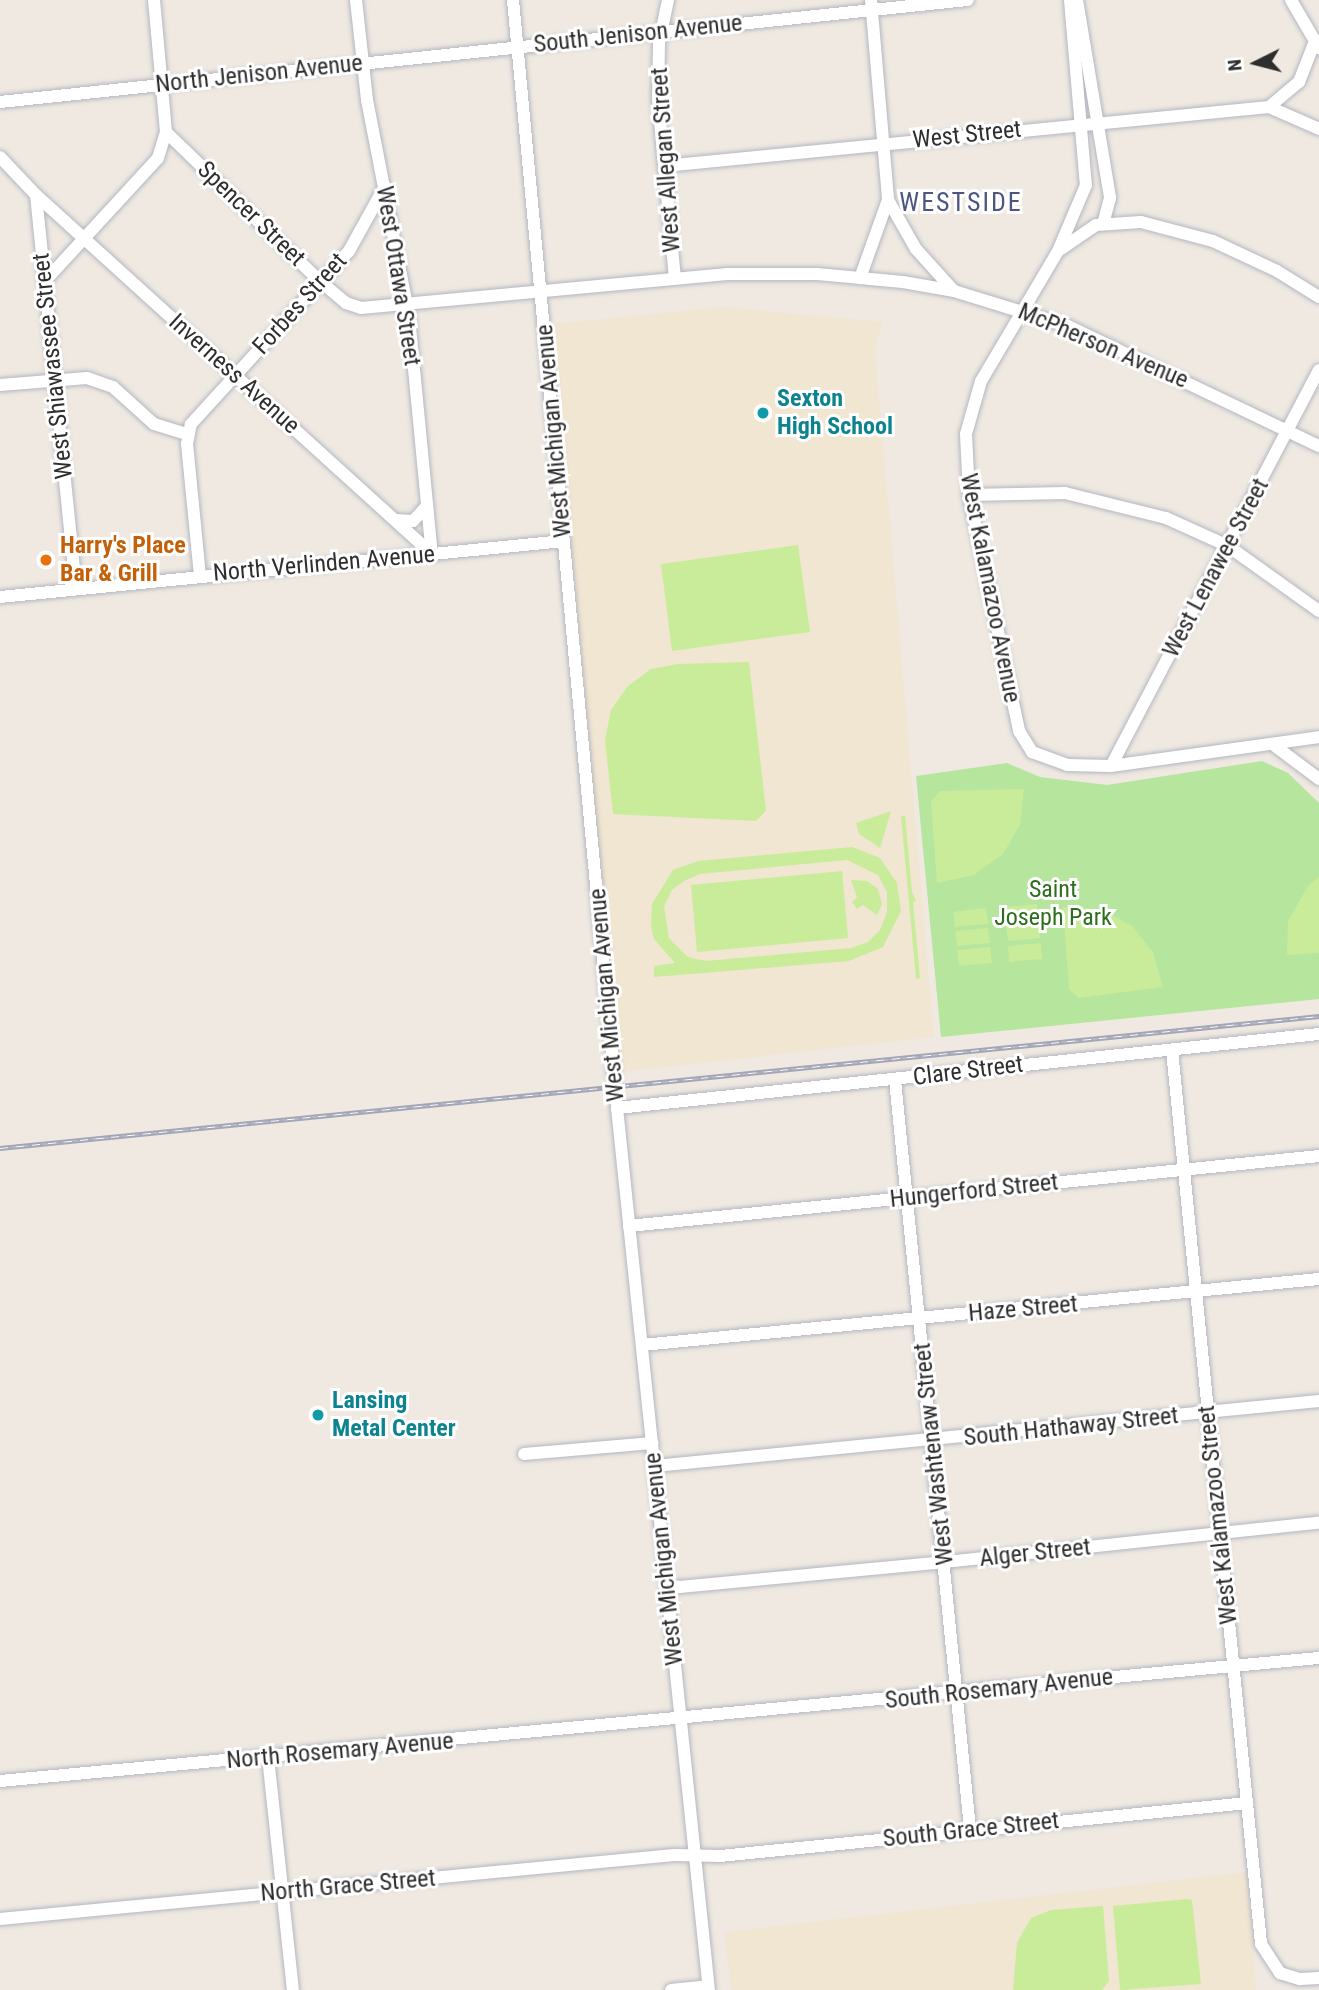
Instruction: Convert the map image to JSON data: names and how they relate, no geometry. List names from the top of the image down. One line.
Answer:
{"streets":{"street":["South Jenison Avenue","North Jenison Avenue","West Street","West Allegan Street","Spencer Street","West Ottawa Street","Forbes Street","McPherson Avenue","West Shiawassee Street","Inverness Avenue","West Michigan Avenue","North Verlinden Avenue","West Lenawee Street","West Kalamazoo Avenue","Clare Street","Hungerford Street","Haze Street","South Hathaway Street","West Washtenaw Street","West Kalamazoo Street","Alger Street","South Rosemary Avenue","North Rosemary Avenue","South Grace Street","North Grace Street"]},"crossings":[["South Jenison Avenue","North Jenison Avenue"],["South Jenison Avenue","West Allegan Street"],["South Jenison Avenue","West Michigan Avenue"],["North Jenison Avenue","West Ottawa Street"],["North Jenison Avenue","West Michigan Avenue"],["West Street","West Allegan Street"],["West Allegan Street","McPherson Avenue"],["Spencer Street","West Ottawa Street"],["Spencer Street","Forbes Street"],["Spencer Street","McPherson Avenue"],["Spencer Street","West Michigan Avenue"],["West Ottawa Street","Forbes Street"],["West Ottawa Street","Inverness Avenue"],["West Ottawa Street","North Verlinden Avenue"],["Forbes Street","Inverness Avenue"],["McPherson Avenue","West Michigan Avenue"],["McPherson Avenue","West Lenawee Street"],["McPherson Avenue","West Kalamazoo Avenue"],["West Shiawassee Street","Inverness Avenue"],["West Shiawassee Street","North Verlinden Avenue"],["Inverness Avenue","North Verlinden Avenue"],["West Michigan Avenue","North Verlinden Avenue"],["West Michigan Avenue","Clare Street"],["West Michigan Avenue","Hungerford Street"],["West Michigan Avenue","Haze Street"],["West Michigan Avenue","South Hathaway Street"],["West Michigan Avenue","Alger Street"],["West Michigan Avenue","South Rosemary Avenue"],["West Michigan Avenue","North Rosemary Avenue"],["West Michigan Avenue","South Grace Street"],["West Michigan Avenue","North Grace Street"],["West Lenawee Street","West Kalamazoo Avenue"],["Clare Street","West Washtenaw Street"],["Clare Street","West Kalamazoo Street"],["Hungerford Street","West Washtenaw Street"],["Hungerford Street","West Kalamazoo Street"],["Haze Street","West Washtenaw Street"],["Haze Street","West Kalamazoo Street"],["South Hathaway Street","West Washtenaw Street"],["South Hathaway Street","West Kalamazoo Street"],["West Washtenaw Street","Alger Street"],["West Washtenaw Street","South Rosemary Avenue"],["West Washtenaw Street","South Grace Street"],["West Kalamazoo Street","Alger Street"],["West Kalamazoo Street","South Rosemary Avenue"],["West Kalamazoo Street","South Grace Street"],["South Rosemary Avenue","North Rosemary Avenue"],["South Grace Street","North Grace Street"]],"districts":["WESTSIDE"],"parks":["Saint Joseph Park"],"places":["Sexton High School","Harry's Place Bar & Grill","Lansing Metal Center"],"north":"left"}
